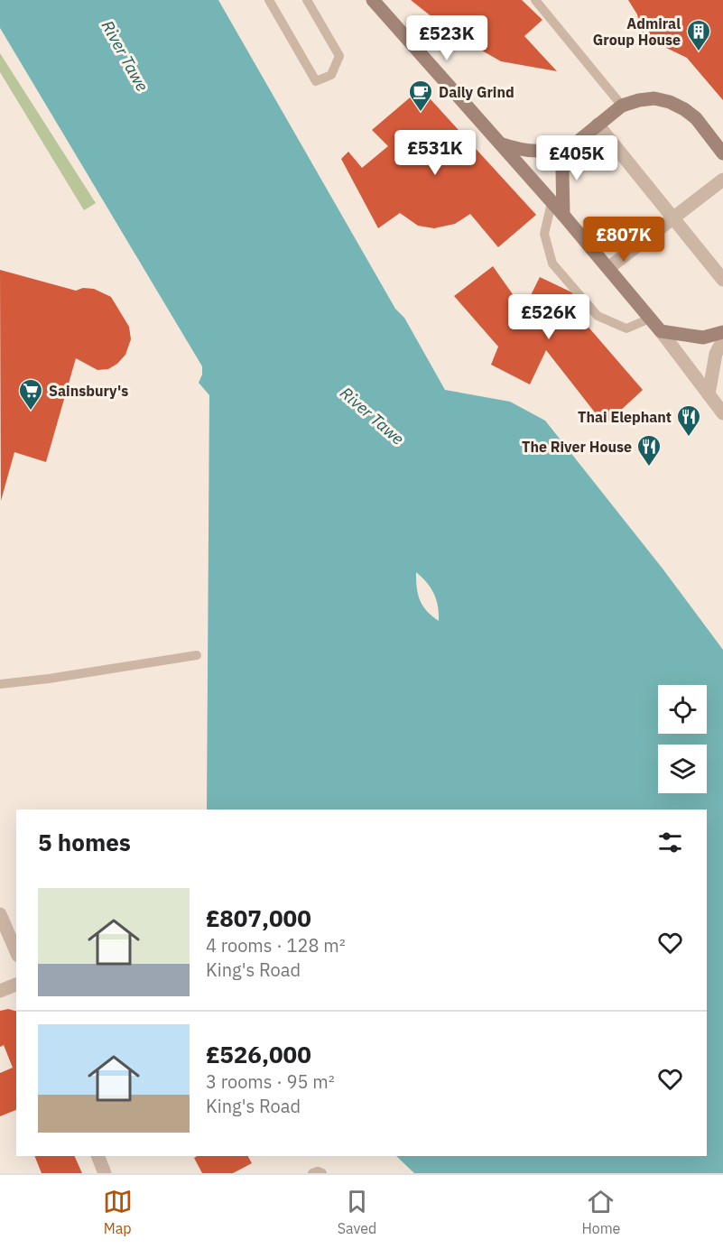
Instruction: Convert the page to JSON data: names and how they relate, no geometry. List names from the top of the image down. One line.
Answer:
{"water":["River Tawe"],"places":{"building":["Admiral Group House"],"cafe":["Daily Grind"],"supermarket":["Sainsbury's"],"restaurant":["Thai Elephant","The River House"]},"page":{"price":["£523K","£531K","£405K","£807K","£526K"],"heading":"5 homes","list":[{"name":"£807,000","note":"4 rooms · 128 m² · King's Road"},{"name":"£526,000","note":"3 rooms · 95 m² · King's Road"}],"tabs":["Map","Saved","Home"]}}
